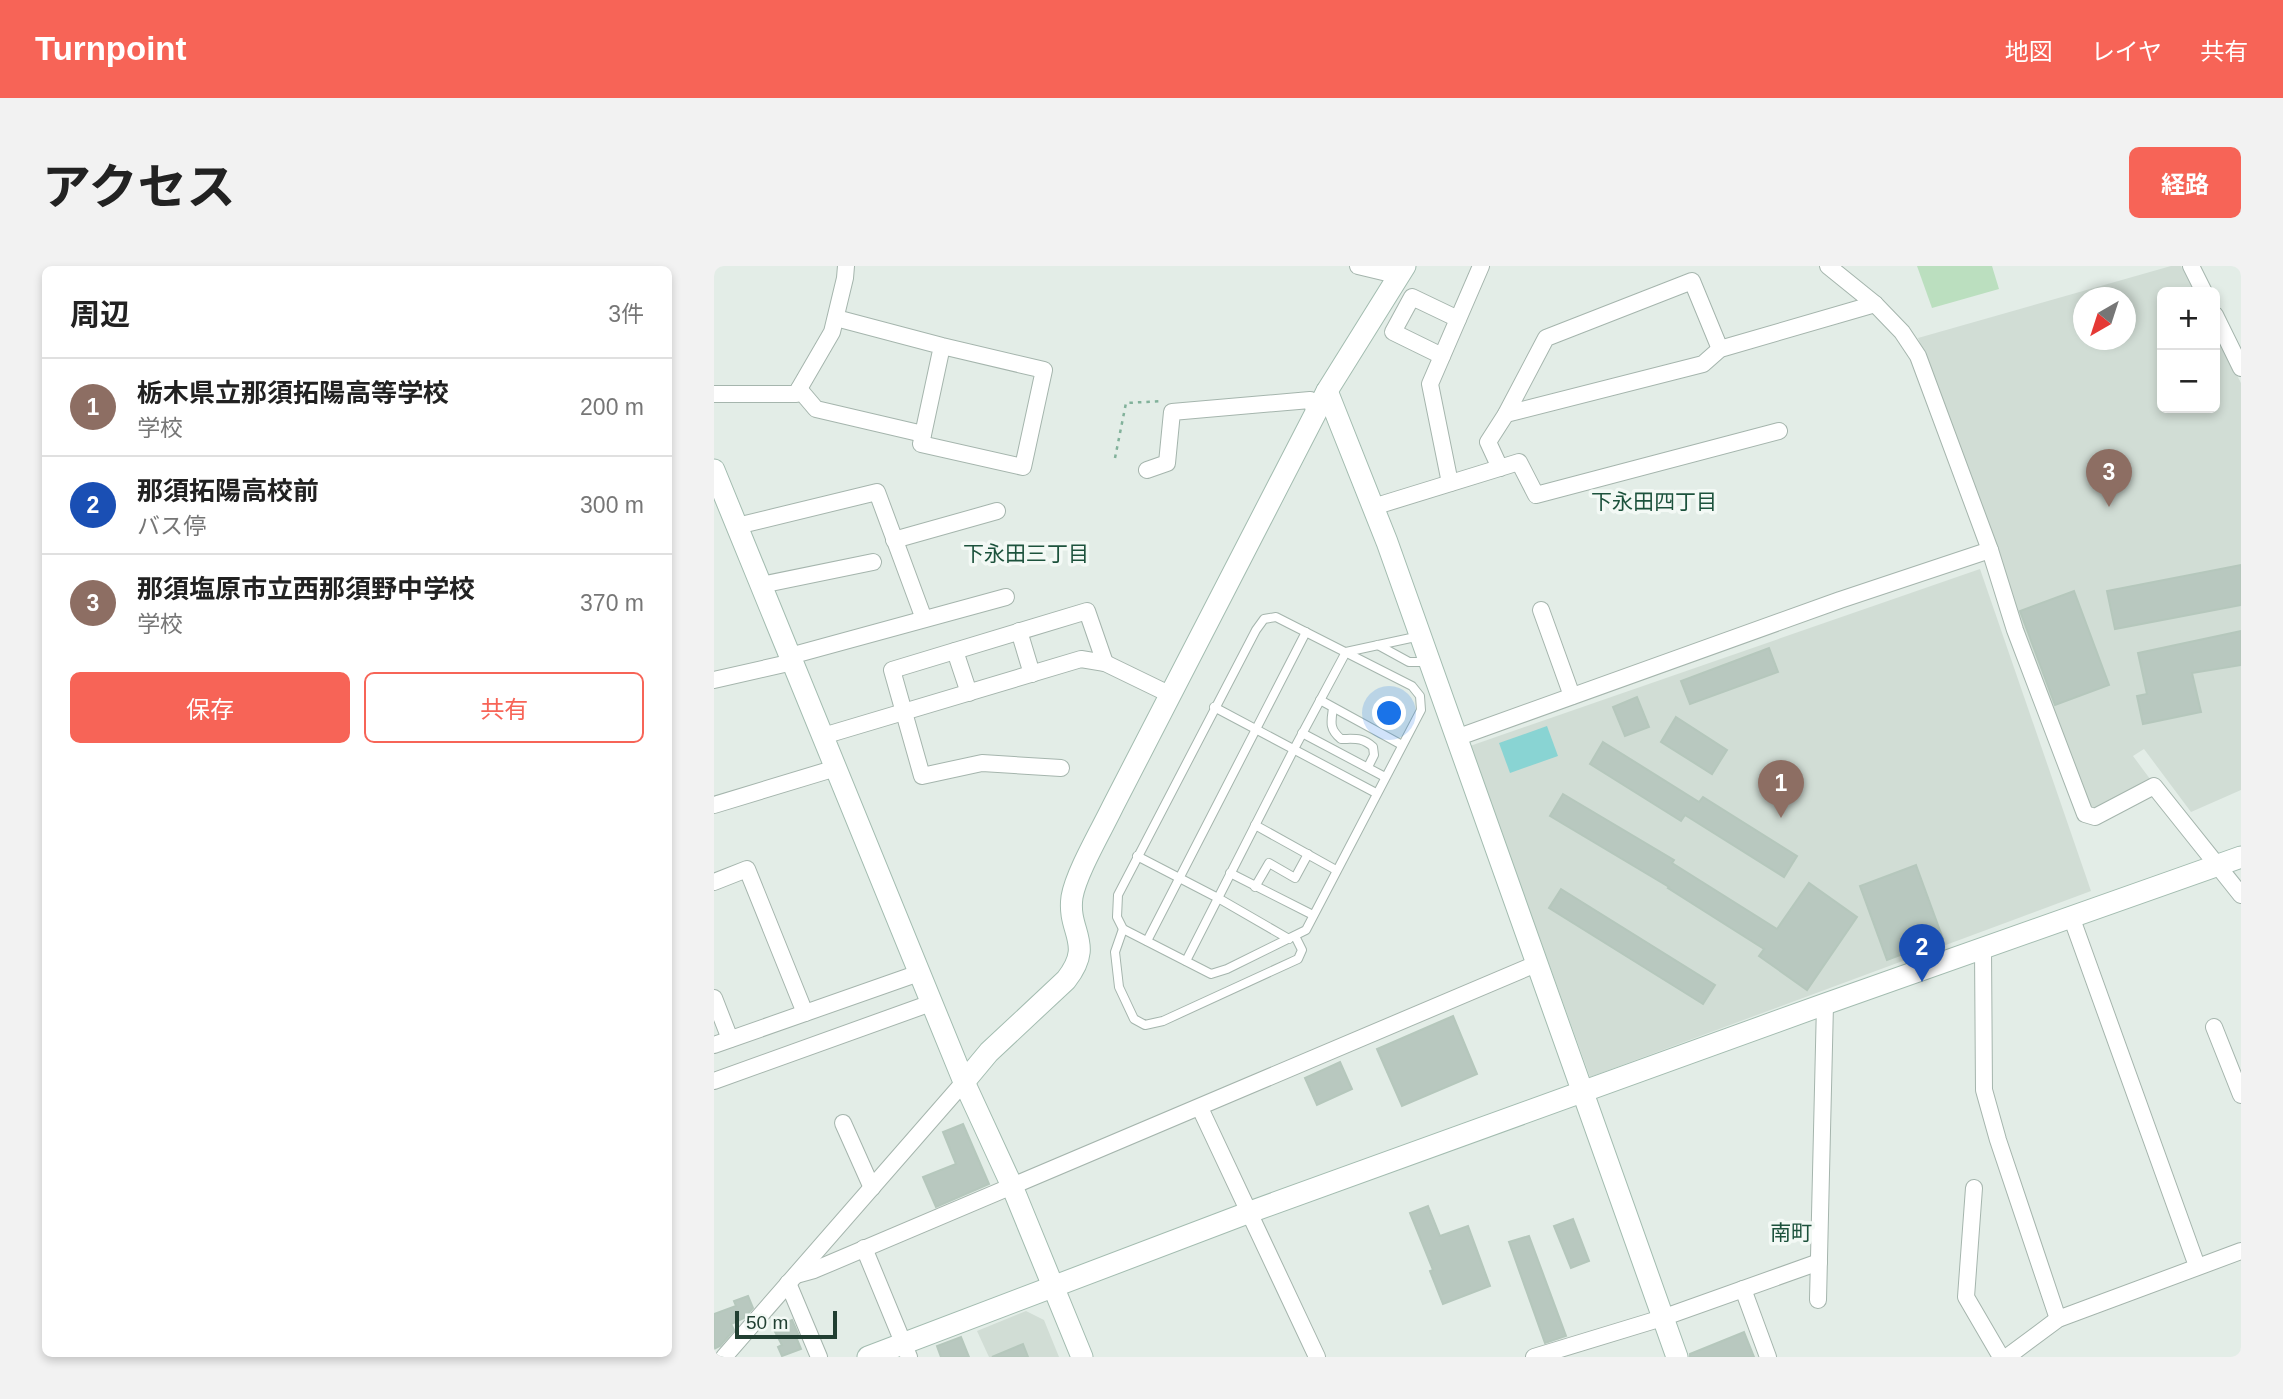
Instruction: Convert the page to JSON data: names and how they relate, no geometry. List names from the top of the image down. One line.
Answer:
{"districts":["下永田四丁目","下永田三丁目","南町"],"scale_bar":"50 m","north":"bottom left","page":{"header":"Turnpoint","nav":["地図","レイヤ","共有"],"title":"アクセス","buttons":["経路",["保存","共有"]],"heading":["周辺","3件"],"map_buttons":["+","−"],"list":[{"mark":"1","name":"栃木県立那須拓陽高等学校","note":"学校","value":"200 m"},{"mark":"2","name":"那須拓陽高校前","note":"バス停","value":"300 m"},{"mark":"3","name":"那須塩原市立西那須野中学校","note":"学校","value":"370 m"}],"pins":["3","1","2"],"scale":"50 m"}}
